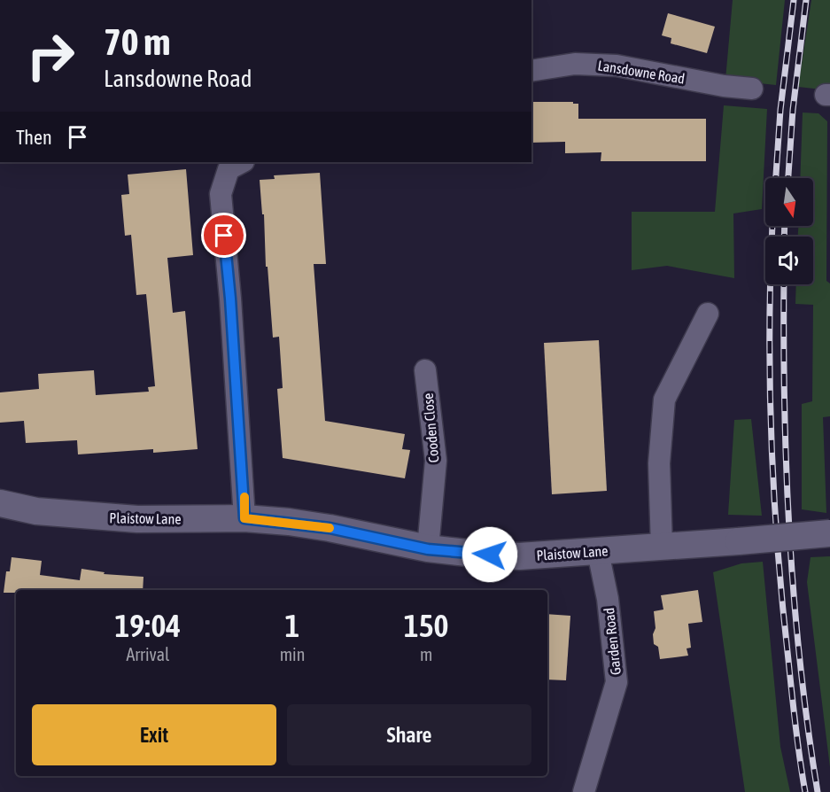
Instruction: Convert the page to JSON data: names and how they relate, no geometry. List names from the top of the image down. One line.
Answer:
{"streets":{"street":["Lansdowne Road","Cooden Close","Plaistow Lane","Garden Road"]},"crossings":[["Cooden Close","Plaistow Lane"],["Plaistow Lane","Garden Road"]],"north":"bottom","page":{"turn":["70 m","Lansdowne Road"],"then":"Then","eta":["19:04","Arrival","1","min","150","m"],"buttons":["Exit","Share"]}}
